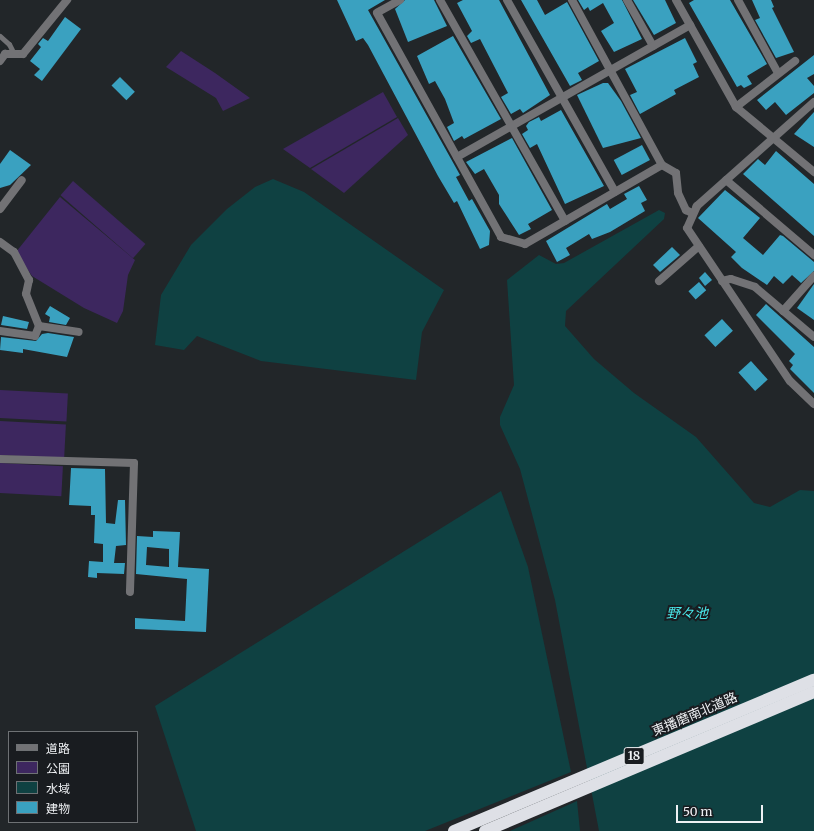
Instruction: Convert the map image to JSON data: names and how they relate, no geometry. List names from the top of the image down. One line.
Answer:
{"streets":{"highway":["東播磨南北道路","18"]},"water":["野々池"],"legend":["道路","公園","水域","建物"],"scale_bar":"50 m"}
